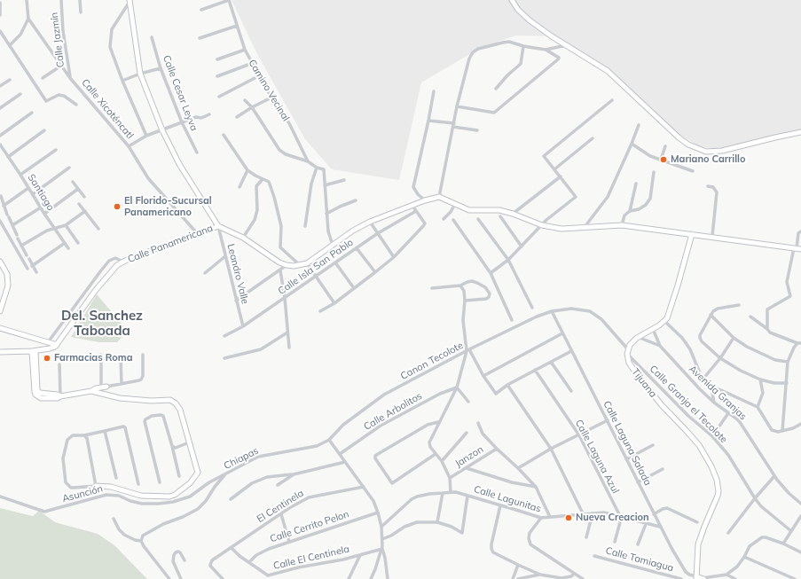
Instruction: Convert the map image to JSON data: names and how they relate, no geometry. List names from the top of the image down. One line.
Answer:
{"streets":{"street":["Calle Jazmín","Camino Vecinal","Calle Cesar Leyva","Calle Xicoténcatl","Santiago","Calle Panamericana","Calle Isla San Pablo","Leandro Valle","Canon Tecolote","Tijuana","Avenida Granjas","Calle Granja el Tecolote","Calle Arbolitos","Calle Laguna Salada","Janzon","Calle Laguna Azul","Chiapas","Asunción","Calle Lagunitas","El Centinela","Calle Cerrito Pelon","Calle El Centinela","Calle Tamiagua"]},"crossings":[["Calle Jazmín","Calle Xicoténcatl"],["Calle Xicoténcatl","Calle Panamericana"],["Calle Panamericana","Leandro Valle"],["Calle Isla San Pablo","Leandro Valle"],["Canon Tecolote","Calle Granja el Tecolote"],["Canon Tecolote","Calle Laguna Salada"],["Canon Tecolote","Chiapas"],["Tijuana","Calle Granja el Tecolote"],["Tijuana","Calle Laguna Salada"],["Calle Granja el Tecolote","Calle Laguna Salada"],["Calle Laguna Salada","Calle Lagunitas"],["Calle Laguna Azul","Calle Lagunitas"],["Chiapas","Asunción"],["El Centinela","Calle El Centinela"],["Calle Cerrito Pelon","Calle El Centinela"]],"districts":["Del. Sanchez Taboada"],"places":["Mariano Carrillo","El Florido-Sucursal Panamericano","Farmacias Roma","Nueva Creacion"]}
